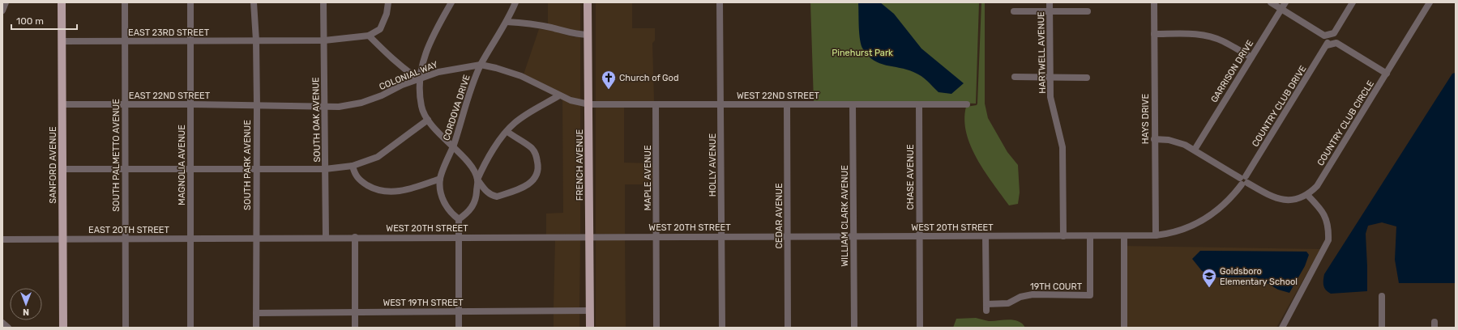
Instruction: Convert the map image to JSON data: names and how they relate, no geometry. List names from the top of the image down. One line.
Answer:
{"streets":{"main road":["SANFORD AVENUE","FRENCH AVENUE"],"street":["EAST 23RD STREET","HARTWELL AVENUE","GARRISON DRIVE","COLONIAL WAY","EAST 22ND STREET","WEST 22ND STREET","COUNTRY CLUB DRIVE","CORDOVA DRIVE","HAYS DRIVE","SOUTH OAK AVENUE","COUNTRY CLUB CIRCLE","SOUTH PALMETTO AVENUE","MAGNOLIA AVENUE","SOUTH PARK AVENUE","HOLLY AVENUE","CHASE AVENUE","MAPLE AVENUE","CEDAR AVENUE","WILLIAM CLARK AVENUE","WEST 20TH STREET","EAST 20TH STREET","19TH COURT","WEST 19TH STREET"]},"crossings":[["EAST 23RD STREET","SOUTH OAK AVENUE"],["EAST 23RD STREET","SOUTH PALMETTO AVENUE"],["EAST 23RD STREET","SANFORD AVENUE"],["EAST 23RD STREET","MAGNOLIA AVENUE"],["EAST 23RD STREET","SOUTH PARK AVENUE"],["HARTWELL AVENUE","WEST 20TH STREET"],["COLONIAL WAY","WEST 22ND STREET"],["COLONIAL WAY","CORDOVA DRIVE"],["COLONIAL WAY","SOUTH OAK AVENUE"],["COLONIAL WAY","FRENCH AVENUE"],["EAST 22ND STREET","SOUTH PALMETTO AVENUE"],["EAST 22ND STREET","SANFORD AVENUE"],["EAST 22ND STREET","MAGNOLIA AVENUE"],["EAST 22ND STREET","SOUTH PARK AVENUE"],["WEST 22ND STREET","FRENCH AVENUE"],["WEST 22ND STREET","HOLLY AVENUE"],["WEST 22ND STREET","CHASE AVENUE"],["WEST 22ND STREET","MAPLE AVENUE"],["WEST 22ND STREET","CEDAR AVENUE"],["WEST 22ND STREET","WILLIAM CLARK AVENUE"],["COUNTRY CLUB DRIVE","HAYS DRIVE"],["COUNTRY CLUB DRIVE","WEST 20TH STREET"],["SOUTH OAK AVENUE","WEST 20TH STREET"],["SOUTH PALMETTO AVENUE","EAST 20TH STREET"],["SANFORD AVENUE","EAST 20TH STREET"],["MAGNOLIA AVENUE","EAST 20TH STREET"],["SOUTH PARK AVENUE","WEST 20TH STREET"],["SOUTH PARK AVENUE","EAST 20TH STREET"],["SOUTH PARK AVENUE","WEST 19TH STREET"],["FRENCH AVENUE","WEST 20TH STREET"],["FRENCH AVENUE","WEST 19TH STREET"],["HOLLY AVENUE","WEST 20TH STREET"],["CHASE AVENUE","WEST 20TH STREET"],["MAPLE AVENUE","WEST 20TH STREET"],["CEDAR AVENUE","WEST 20TH STREET"],["WILLIAM CLARK AVENUE","WEST 20TH STREET"],["WEST 20TH STREET","EAST 20TH STREET"],["WEST 20TH STREET","19TH COURT"]],"parks":["Pinehurst Park"],"places":{"church":["Church of God"],"school or university":["Goldsboro Elementary School"]},"scale_bar":"100 m","north":"bottom"}
